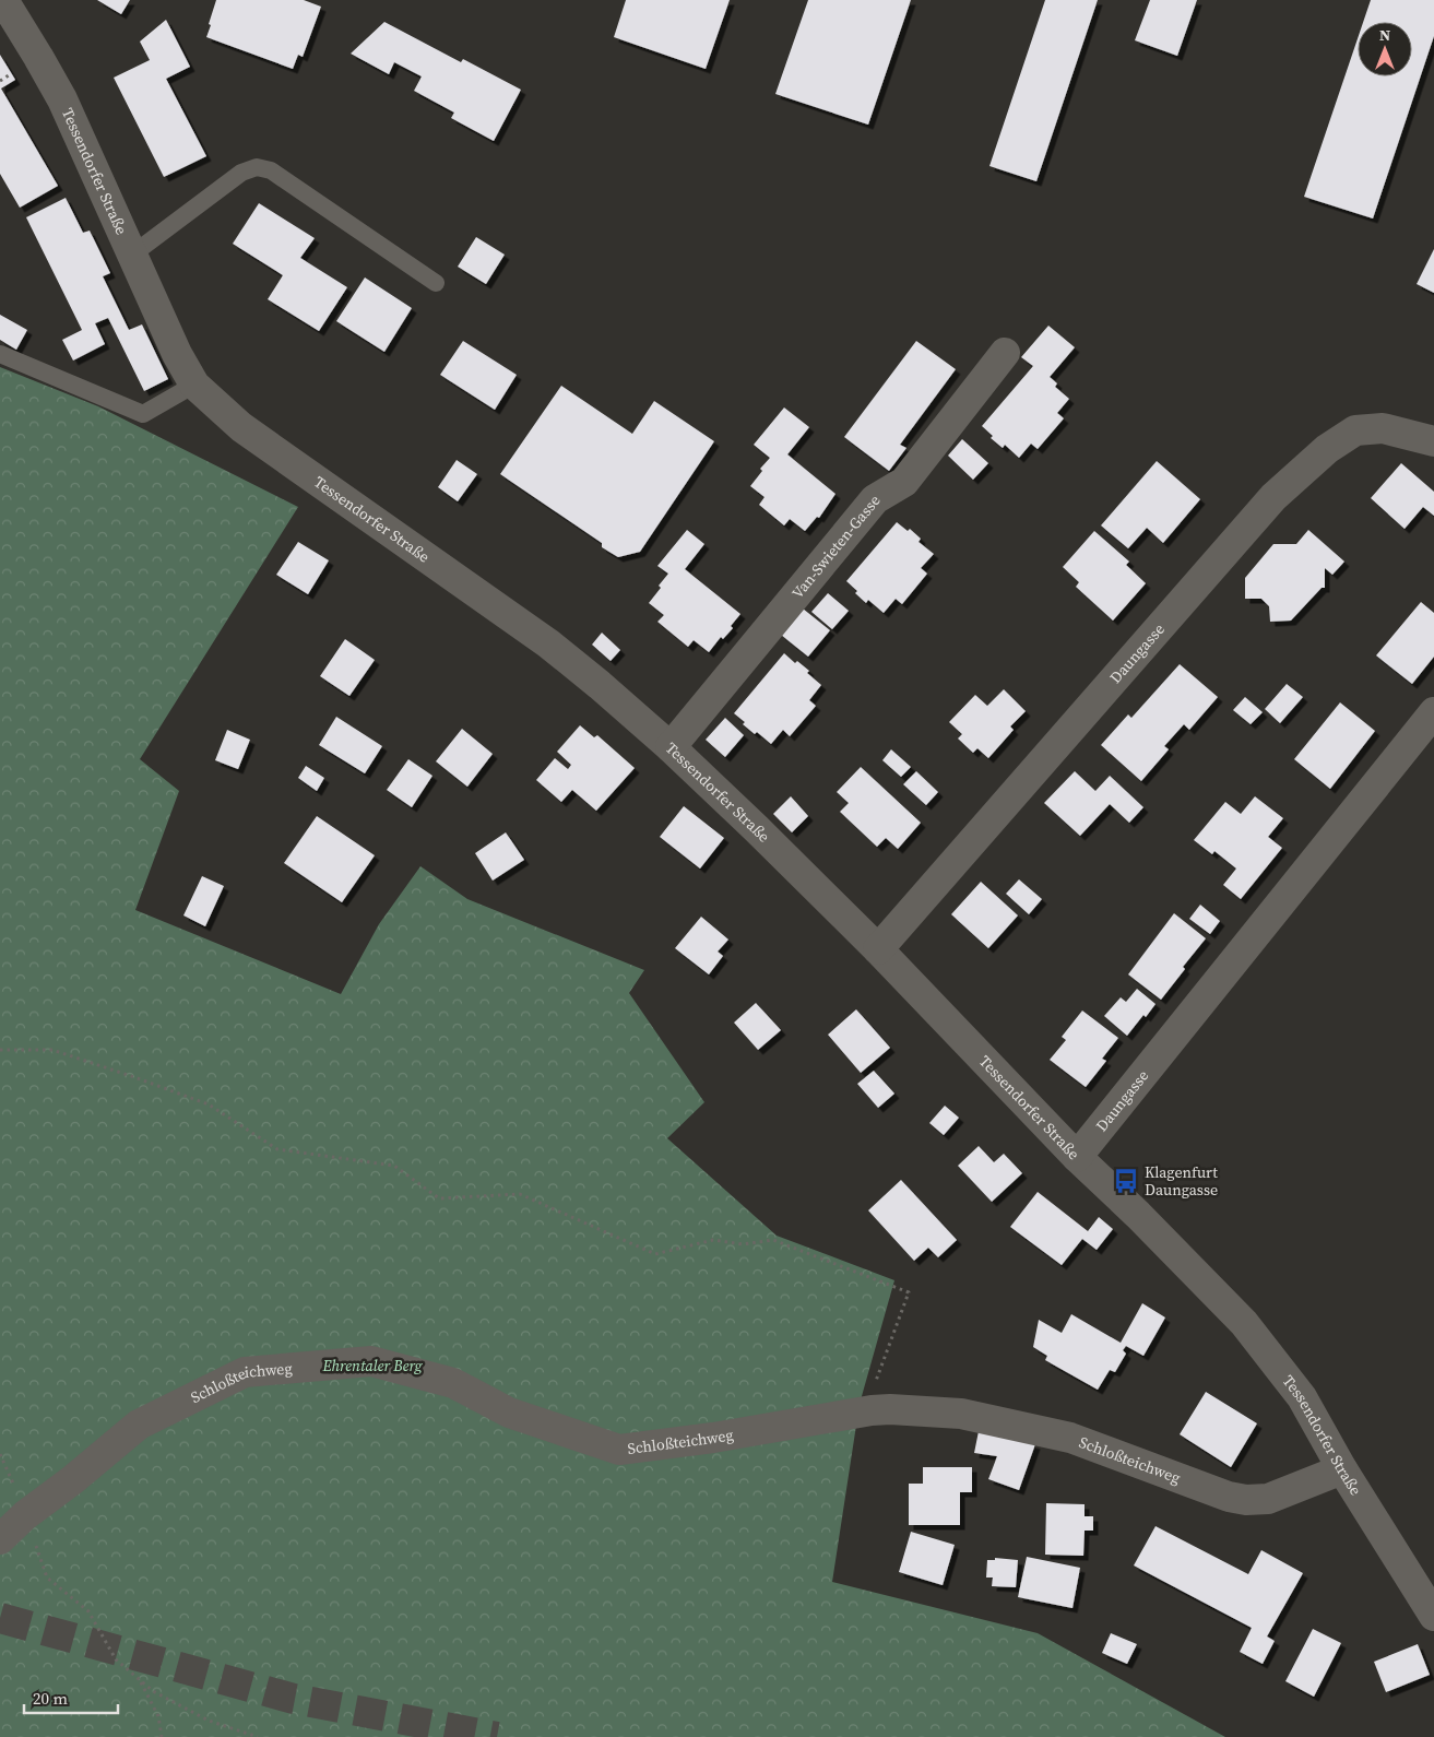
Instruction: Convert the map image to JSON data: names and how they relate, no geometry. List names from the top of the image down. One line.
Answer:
{"streets":{"street":["Tessendorfer Straße","Van-Swieten-Gasse","Daungasse","Schloßteichweg"]},"crossings":[["Tessendorfer Straße","Van-Swieten-Gasse"],["Tessendorfer Straße","Daungasse"],["Tessendorfer Straße","Schloßteichweg"]],"parks":["Ehrentaler Berg"],"places":{"bus stop":["Klagenfurt Daungasse"]},"scale_bar":"20 m","north":"top"}
